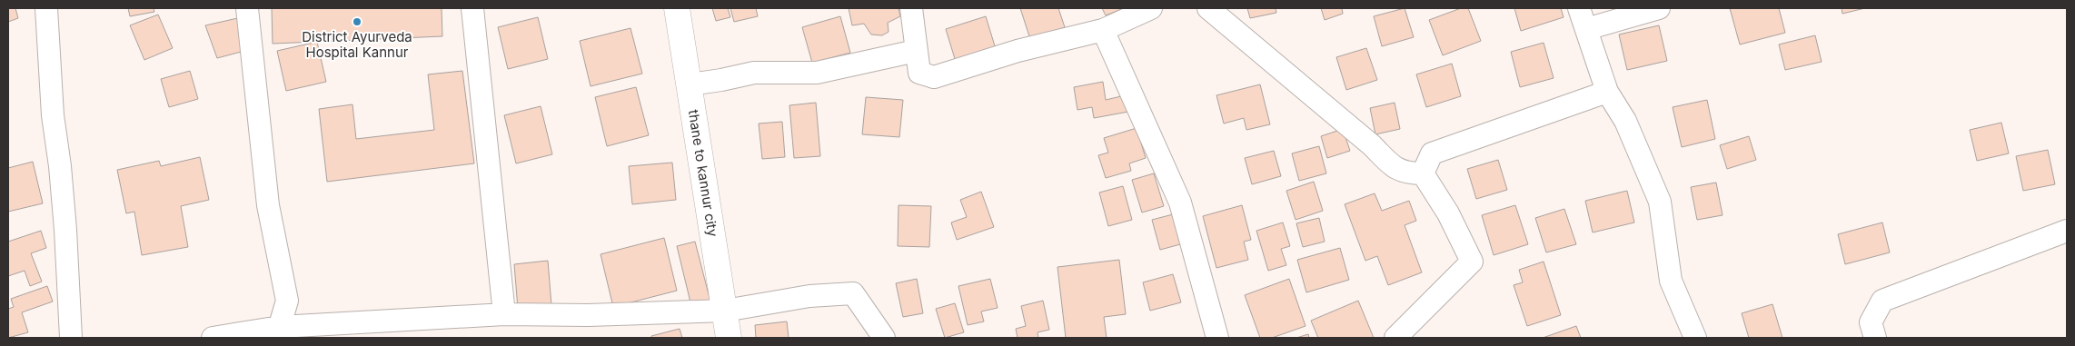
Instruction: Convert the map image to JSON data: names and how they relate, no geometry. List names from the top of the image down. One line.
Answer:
{"streets":{"street":["thane to kannur city"]},"places":["District Ayurveda Hospital Kannur"]}
